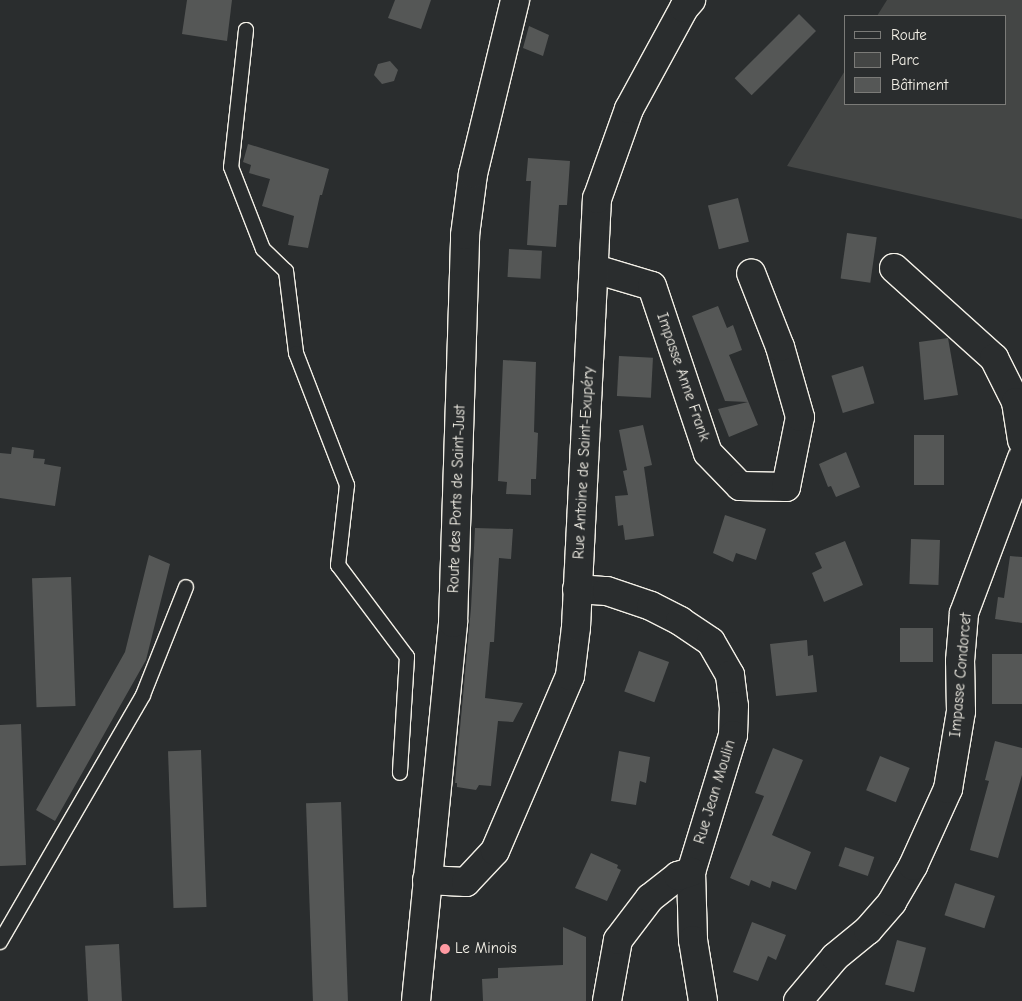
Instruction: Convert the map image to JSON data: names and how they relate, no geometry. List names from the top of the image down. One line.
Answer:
{"streets":{"street":["Impasse Anne Frank","Rue Antoine de Saint-Exupéry","Route des Ports de Saint-Just","Impasse Condorcet","Rue Jean Moulin"]},"crossings":[["Impasse Anne Frank","Rue Antoine de Saint-Exupéry"],["Rue Antoine de Saint-Exupéry","Route des Ports de Saint-Just"],["Rue Antoine de Saint-Exupéry","Rue Jean Moulin"]],"places":["Le Minois"],"legend":["Route","Parc","Bâtiment"]}
